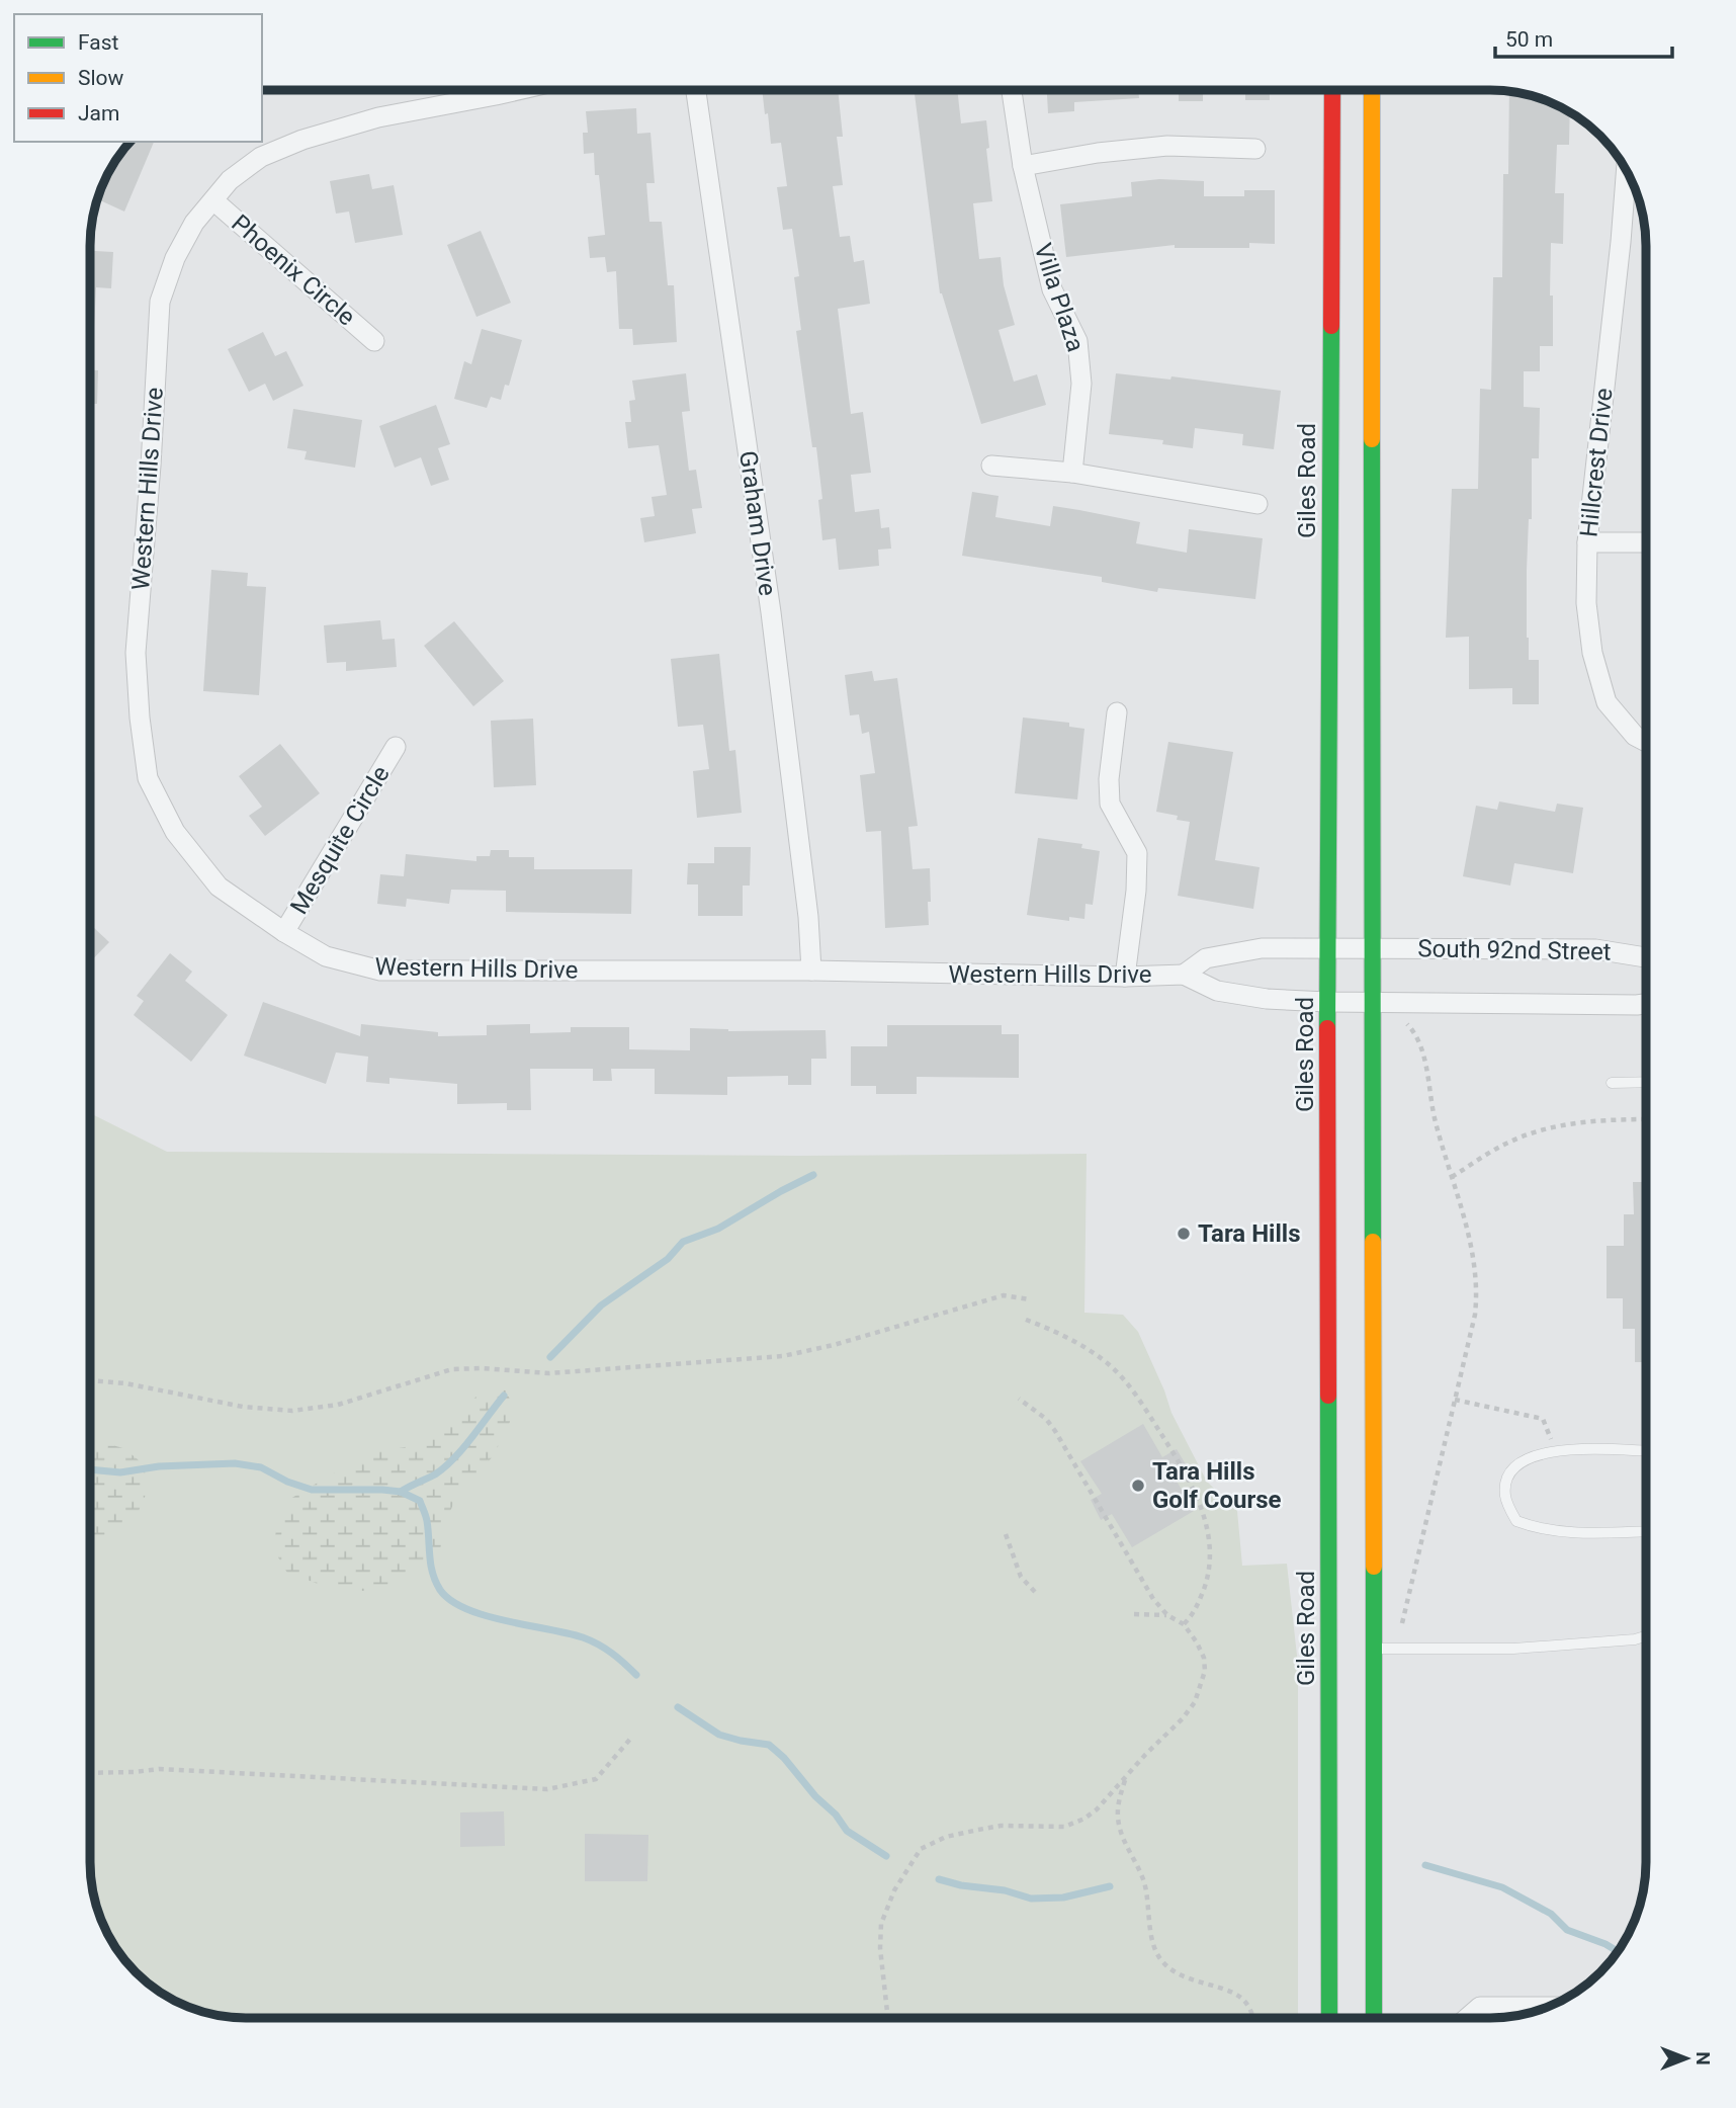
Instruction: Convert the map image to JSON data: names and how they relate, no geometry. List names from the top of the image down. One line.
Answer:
{"streets":{"main road":["Giles Road"],"street":["Phoenix Circle","Villa Plaza","Hillcrest Drive","Western Hills Drive","Graham Drive","Mesquite Circle","South 92nd Street"]},"crossings":[["Phoenix Circle","Western Hills Drive"],["Giles Road","Western Hills Drive"],["Western Hills Drive","Graham Drive"],["Western Hills Drive","Mesquite Circle"],["Western Hills Drive","South 92nd Street"]],"places":["Tara Hills","Tara Hills Golf Course"],"legend":["Fast","Slow","Jam"],"scale_bar":"50 m","north":"right"}
